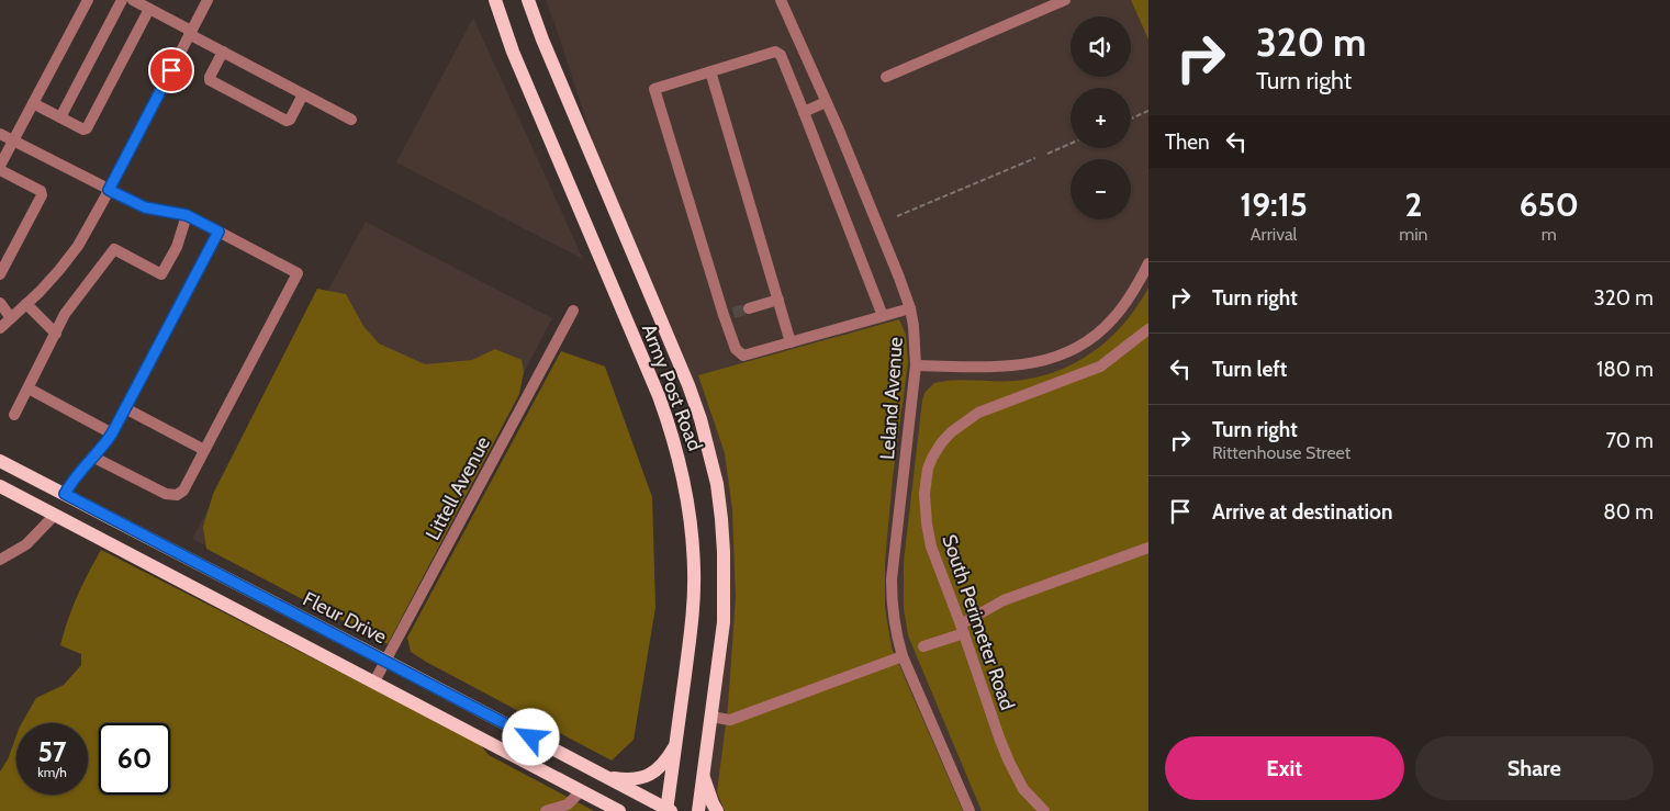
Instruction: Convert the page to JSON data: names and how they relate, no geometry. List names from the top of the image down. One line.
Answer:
{"streets":{"main road":["Army Post Road","Fleur Drive"],"street":["Leland Avenue","Littell Avenue","South Perimeter Road"]},"crossings":[["Army Post Road","Fleur Drive"],["Littell Avenue","Fleur Drive"]],"page":{"turn":["320 m","Turn right"],"map_buttons":["+","−"],"then":"Then","eta":["19:15","Arrival","2","min","650","m"],"list":[{"name":"Turn right","value":"320 m"},{"name":"Turn left","value":"180 m"},{"name":"Turn right","note":"Rittenhouse Street","value":"70 m"},{"name":"Arrive at destination","value":"80 m"}],"speed":"57 km/h","limit":"60","buttons":["Exit","Share"]}}
